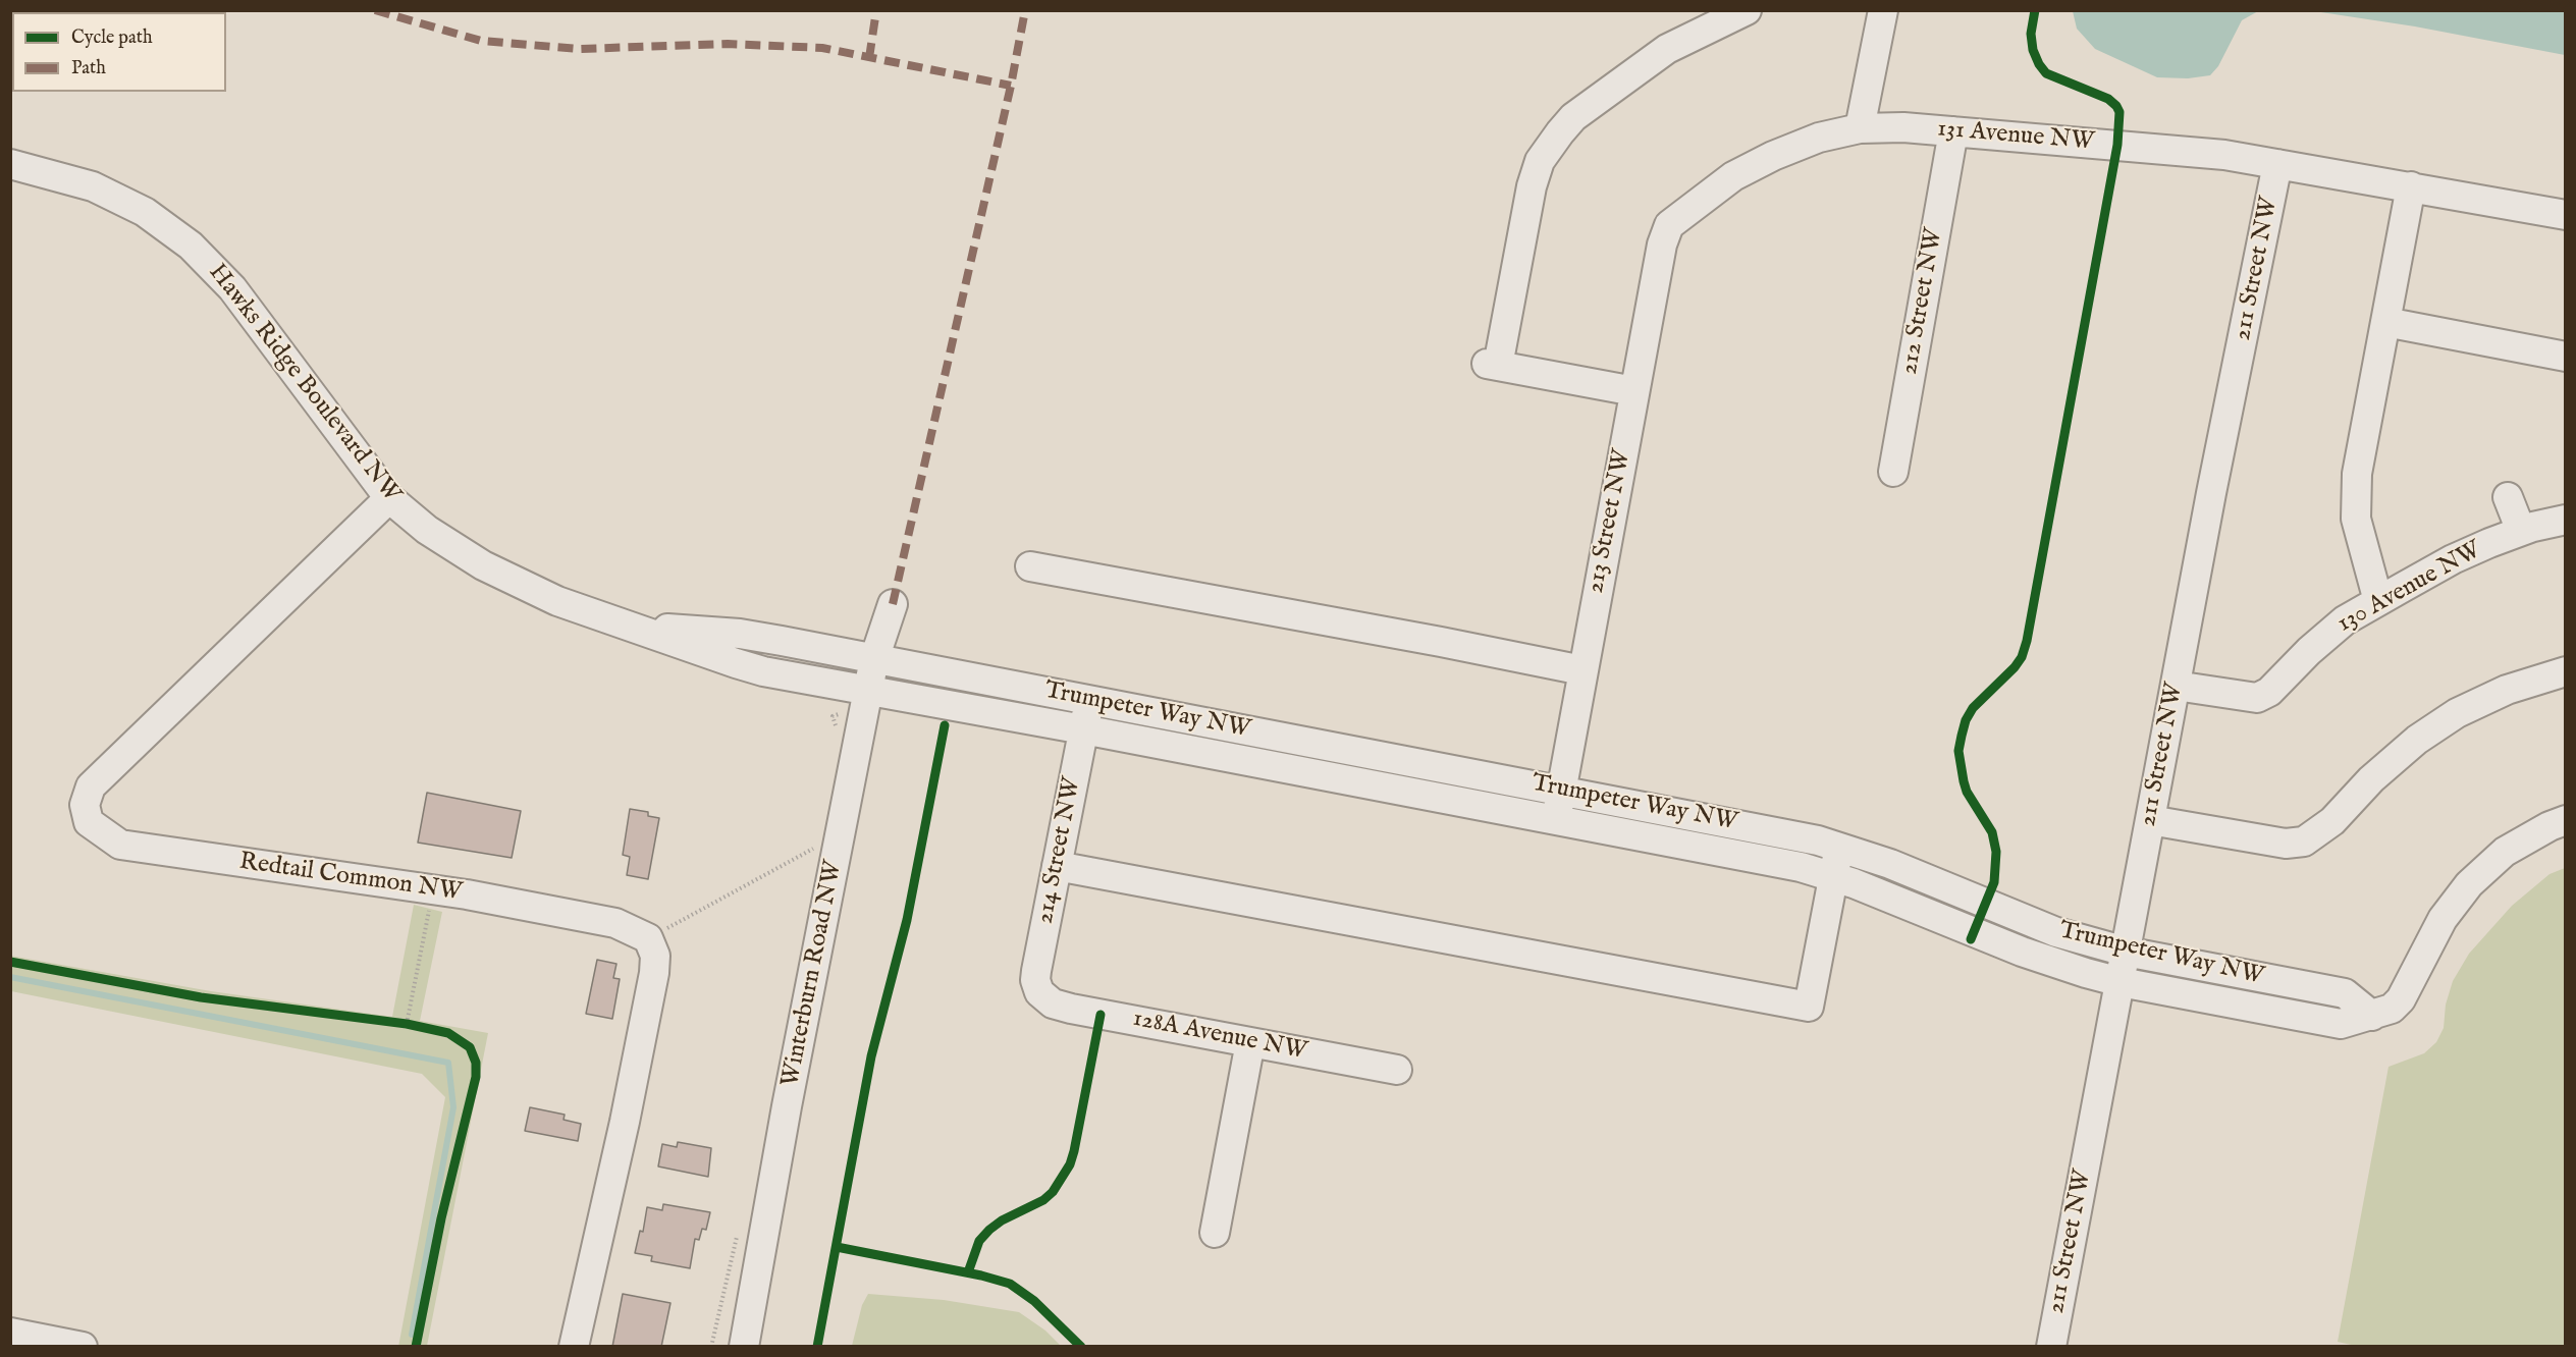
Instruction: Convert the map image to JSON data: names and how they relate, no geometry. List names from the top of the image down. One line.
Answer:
{"streets":{"street":["131 Avenue NW","211 Street NW","212 Street NW","Hawks Ridge Boulevard NW","213 Street NW","130 Avenue NW","Trumpeter Way NW","214 Street NW","Redtail Common NW","Winterburn Road NW","128A Avenue NW"]},"crossings":[["131 Avenue NW","211 Street NW"],["131 Avenue NW","212 Street NW"],["131 Avenue NW","213 Street NW"],["211 Street NW","130 Avenue NW"],["211 Street NW","Trumpeter Way NW"],["Hawks Ridge Boulevard NW","Trumpeter Way NW"],["Hawks Ridge Boulevard NW","Redtail Common NW"],["Hawks Ridge Boulevard NW","Winterburn Road NW"],["213 Street NW","Trumpeter Way NW"],["Trumpeter Way NW","214 Street NW"],["Trumpeter Way NW","Winterburn Road NW"],["214 Street NW","128A Avenue NW"]],"legend":["Cycle path","Path"]}
